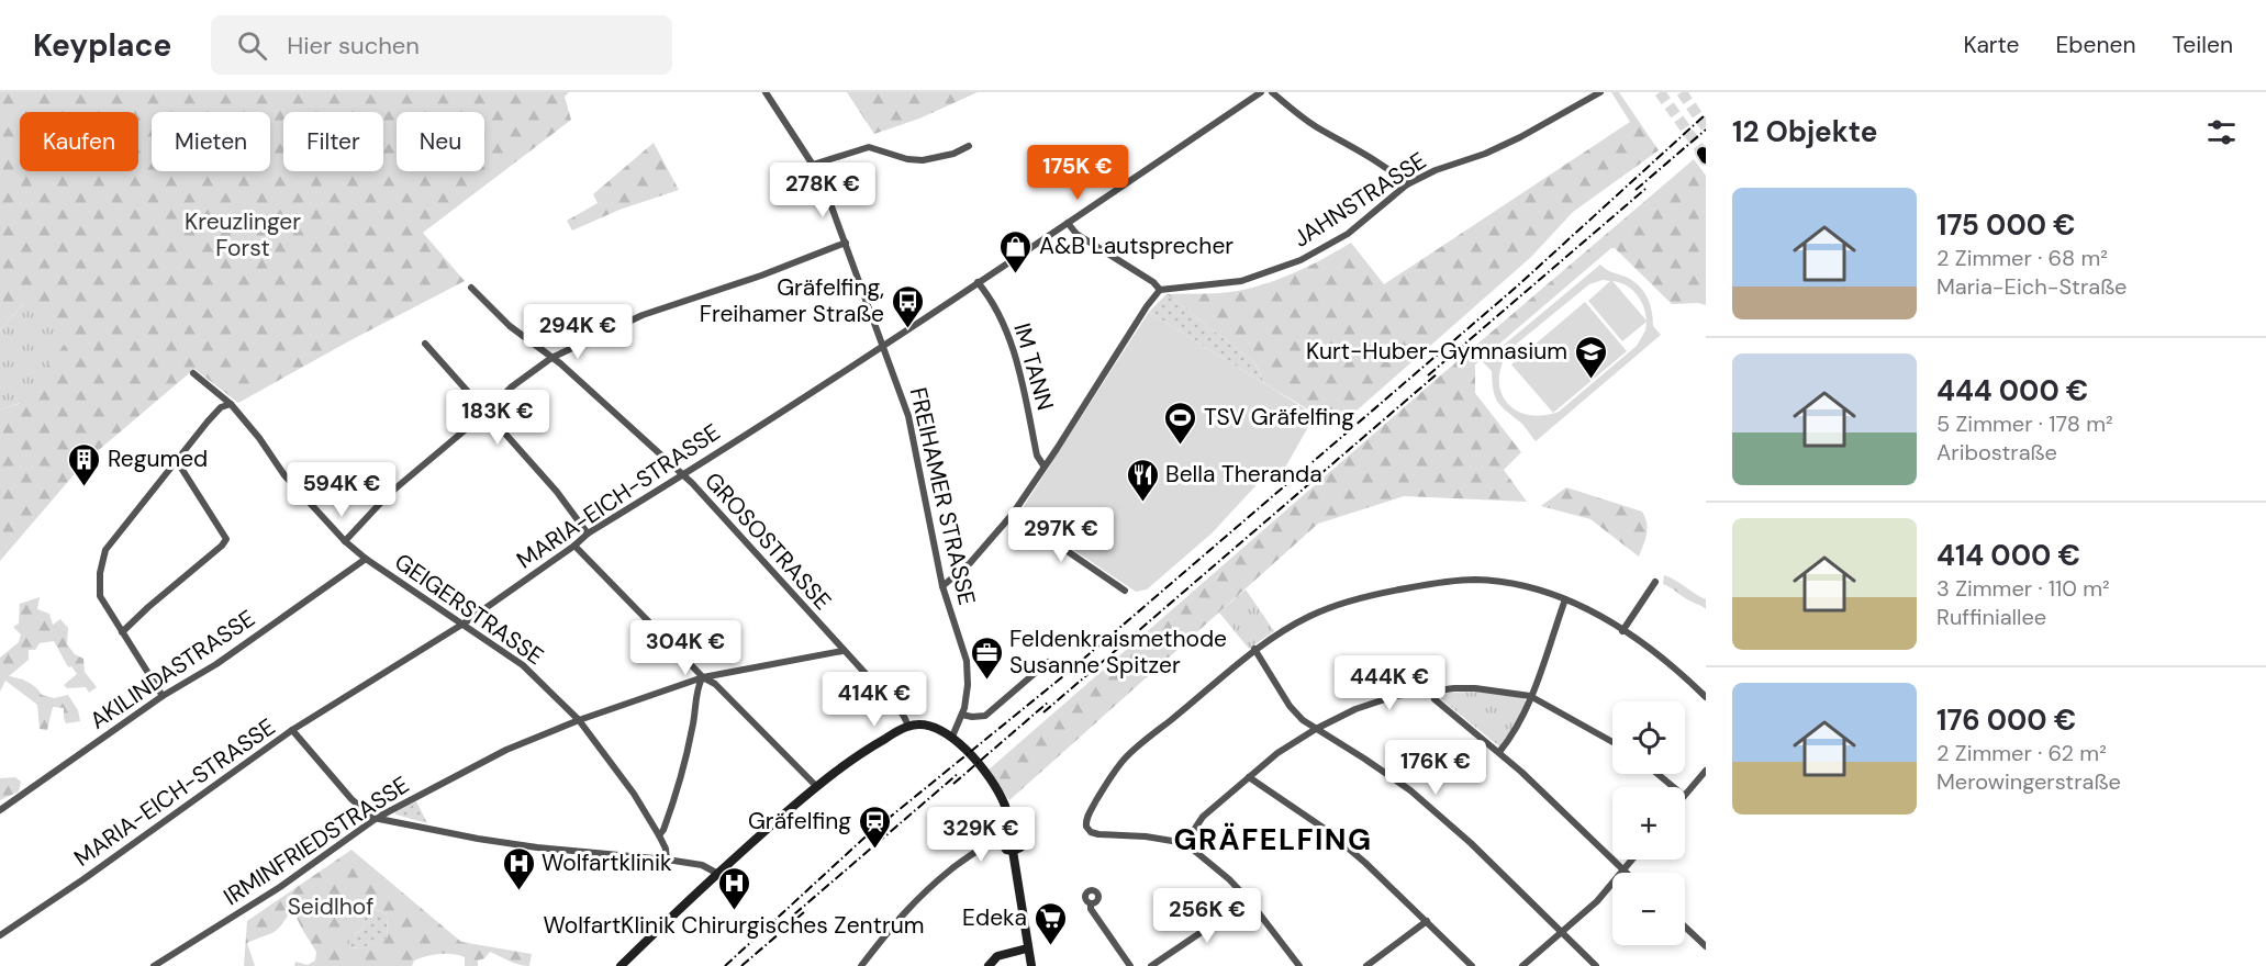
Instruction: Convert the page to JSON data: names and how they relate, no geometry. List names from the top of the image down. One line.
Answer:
{"streets":{"street":["JAHNSTRASSE","IM TANN","MARIA-EICH-STRASSE","FREIHAMER STRASSE","GROSOSTRASSE","GEIGERSTRASSE","AKILINDASTRASSE","IRMINFRIEDSTRASSE"]},"crossings":[["IM TANN","MARIA-EICH-STRASSE"],["MARIA-EICH-STRASSE","FREIHAMER STRASSE"],["MARIA-EICH-STRASSE","GROSOSTRASSE"],["MARIA-EICH-STRASSE","GEIGERSTRASSE"],["GROSOSTRASSE","IRMINFRIEDSTRASSE"],["GEIGERSTRASSE","AKILINDASTRASSE"],["GEIGERSTRASSE","IRMINFRIEDSTRASSE"]],"districts":["GRÄFELFING"],"parks":["Kreuzlinger Forst","Seidlhof"],"places":{"shop":["A&B Lautsprecher"],"bus stop":["Gräfelfing, Freihamer Straße"],"school or university":["Kurt-Huber-Gymnasium"],"sports":["TSV Gräfelfing"],"building":["Regumed"],"restaurant":["Bella Theranda"],"office":["Feldenkraismethode Susanne Spitzer"],"station":["Gräfelfing"],"hospital":["Wolfartklinik","WolfartKlinik Chirurgisches Zentrum"],"supermarket":["Edeka"]},"page":{"header":"Keyplace","search":"Hier suchen","nav":["Karte","Ebenen","Teilen"],"heading":"12 Objekte","chip":["Kaufen","Mieten","Filter","Neu"],"price":["175K €","278K €","294K €","183K €","594K €","297K €","304K €","444K €","414K €","176K €","329K €","256K €"],"list":[{"name":"175 000 €","note":"2 Zimmer · 68 m² · Maria-Eich-Straße"},{"name":"444 000 €","note":"5 Zimmer · 178 m² · Aribostraße"},{"name":"414 000 €","note":"3 Zimmer · 110 m² · Ruffiniallee"},{"name":"176 000 €","note":"2 Zimmer · 62 m² · Merowingerstraße"}],"map_buttons":["+","−"]}}
